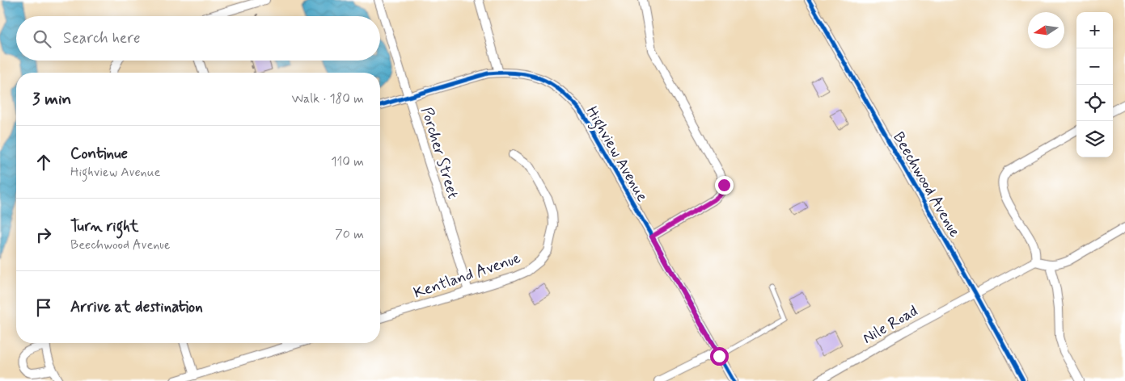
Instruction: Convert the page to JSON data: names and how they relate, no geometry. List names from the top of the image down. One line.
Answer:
{"streets":{"street":["Porcher Street","Highview Avenue","Beechwood Avenue","Kentland Avenue","Nile Road"]},"crossings":[["Porcher Street","Highview Avenue"],["Porcher Street","Kentland Avenue"],["Beechwood Avenue","Nile Road"]],"north":"left","page":{"map_buttons":["+","−"],"search":"Search here","heading":["3 min","Walk · 180 m"],"list":[["Continue","Highview Avenue","110 m"],["Turn right","Beechwood Avenue","70 m"],"Arrive at destination"]}}
